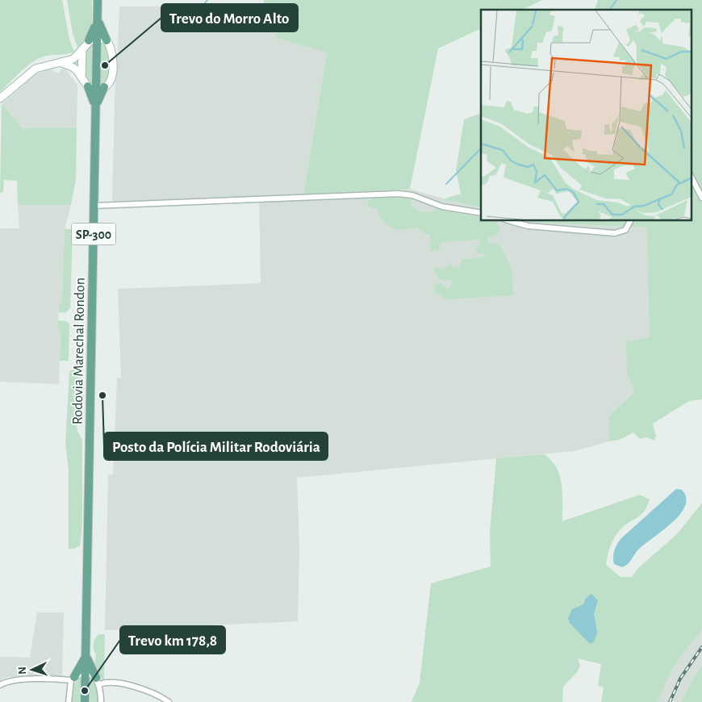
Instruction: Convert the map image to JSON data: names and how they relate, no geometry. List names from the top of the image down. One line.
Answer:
{"streets":{"main road":["SP-300","Rodovia Marechal Rondon"]},"places":["Trevo do Morro Alto","Posto da Polícia Militar Rodoviária","Trevo km 178,8"],"north":"left"}
